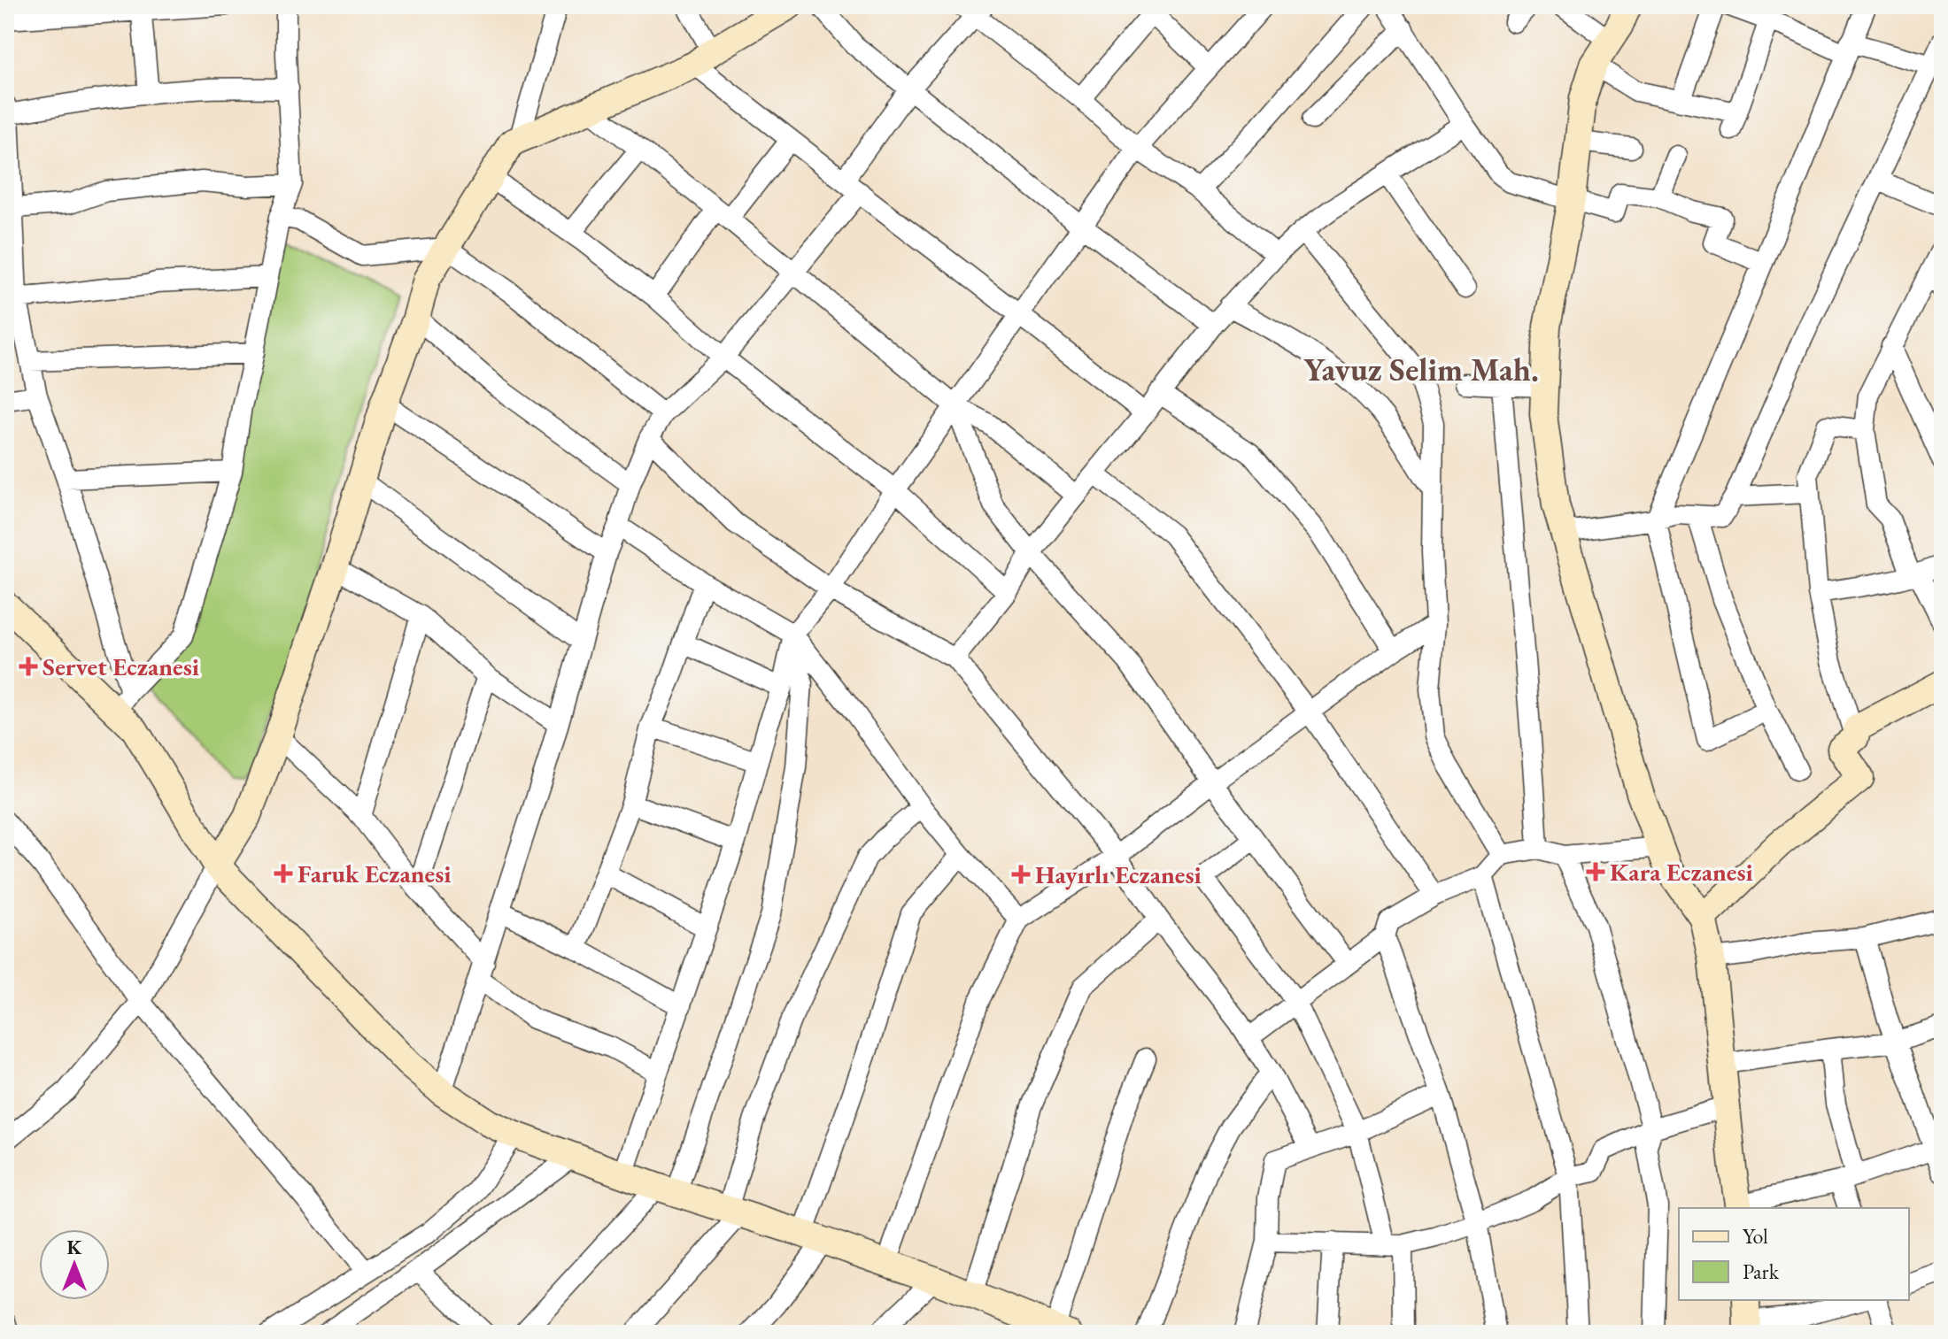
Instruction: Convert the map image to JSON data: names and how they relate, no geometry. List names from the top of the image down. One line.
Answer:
{"districts":["Yavuz Selim Mah."],"places":{"health":["Servet Eczanesi","Kara Eczanesi","Faruk Eczanesi","Hayırlı Eczanesi"]},"legend":["Yol","Park"],"north":"top"}
